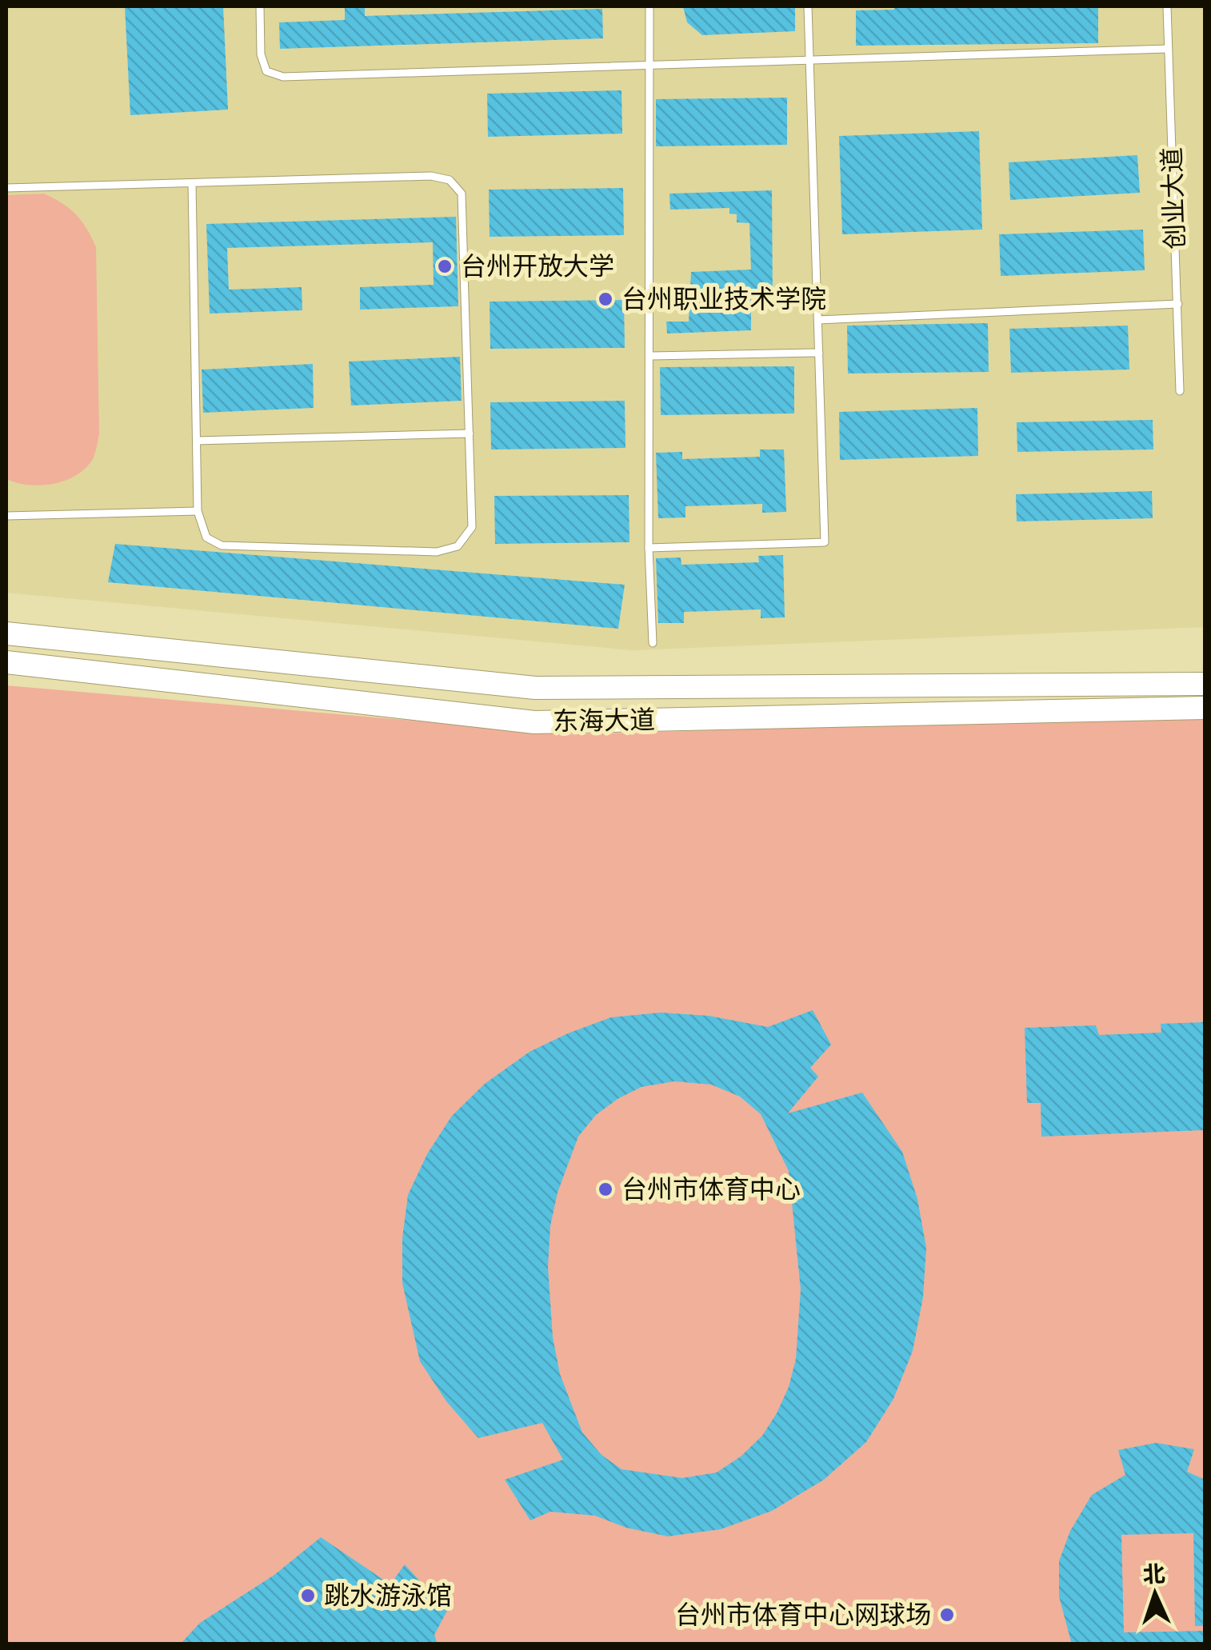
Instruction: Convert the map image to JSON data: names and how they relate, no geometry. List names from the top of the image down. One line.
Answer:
{"streets":{"main road":["东海大道"],"lane":["创业大道"]},"places":["台州开放大学","台州职业技术学院","台州市体育中心","跳水游泳馆","台州市体育中心网球场"],"north":"top"}
